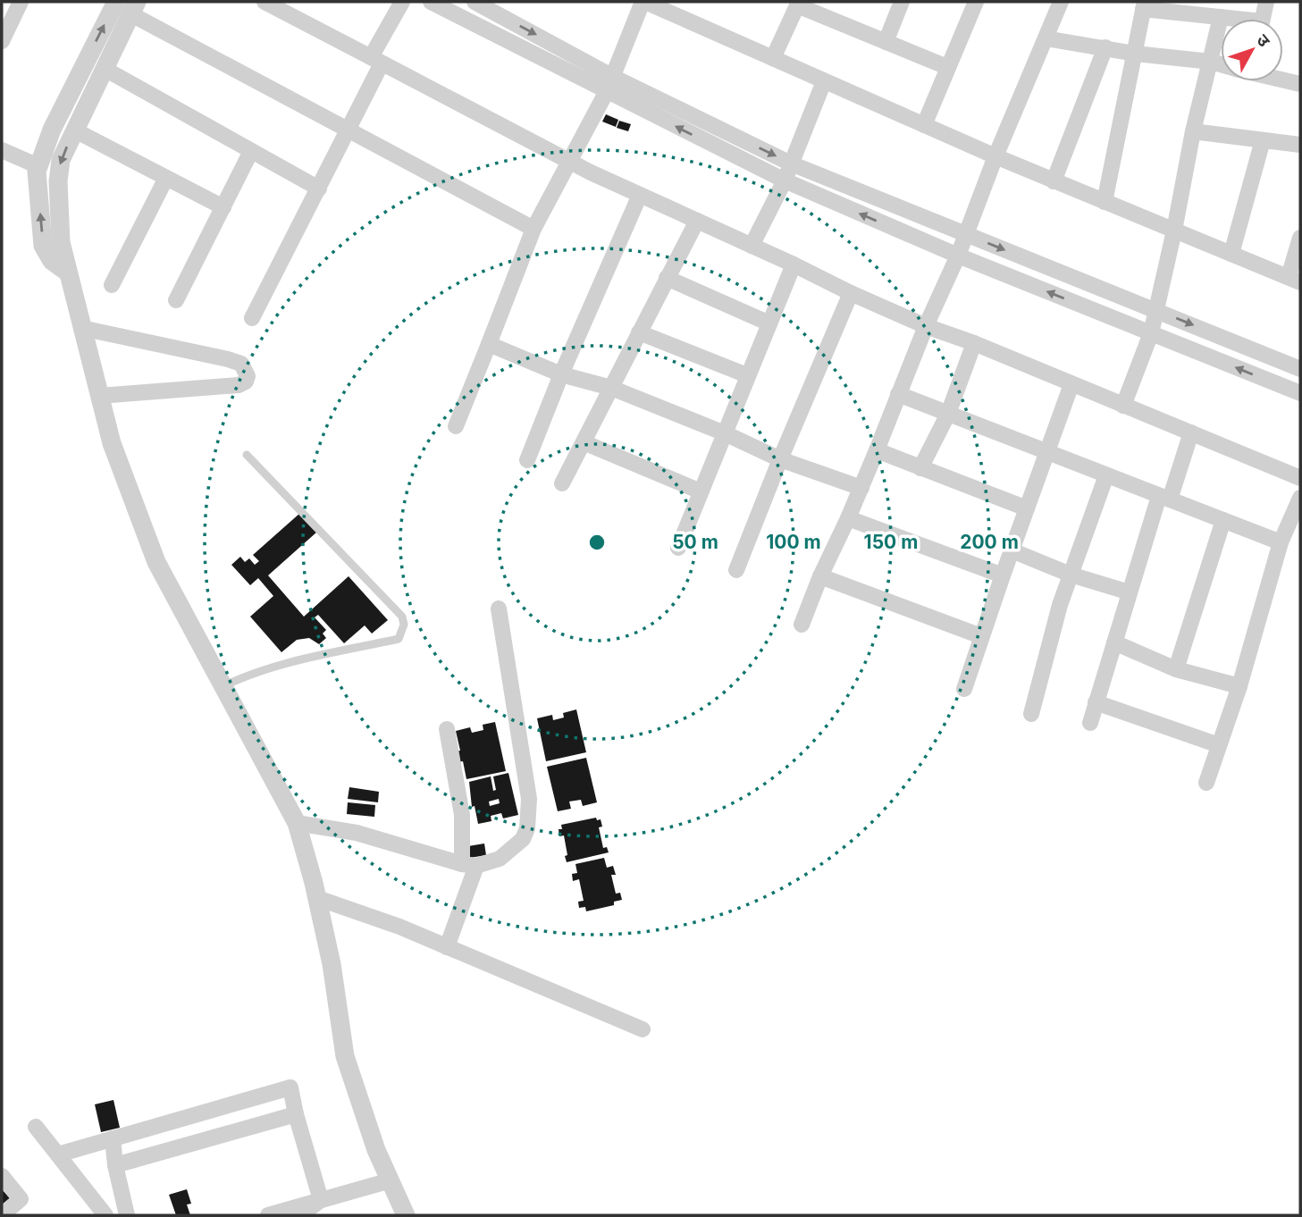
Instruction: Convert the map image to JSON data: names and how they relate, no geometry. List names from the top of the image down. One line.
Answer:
{"north":"top right","rings":["50 m","100 m","150 m","200 m"]}
